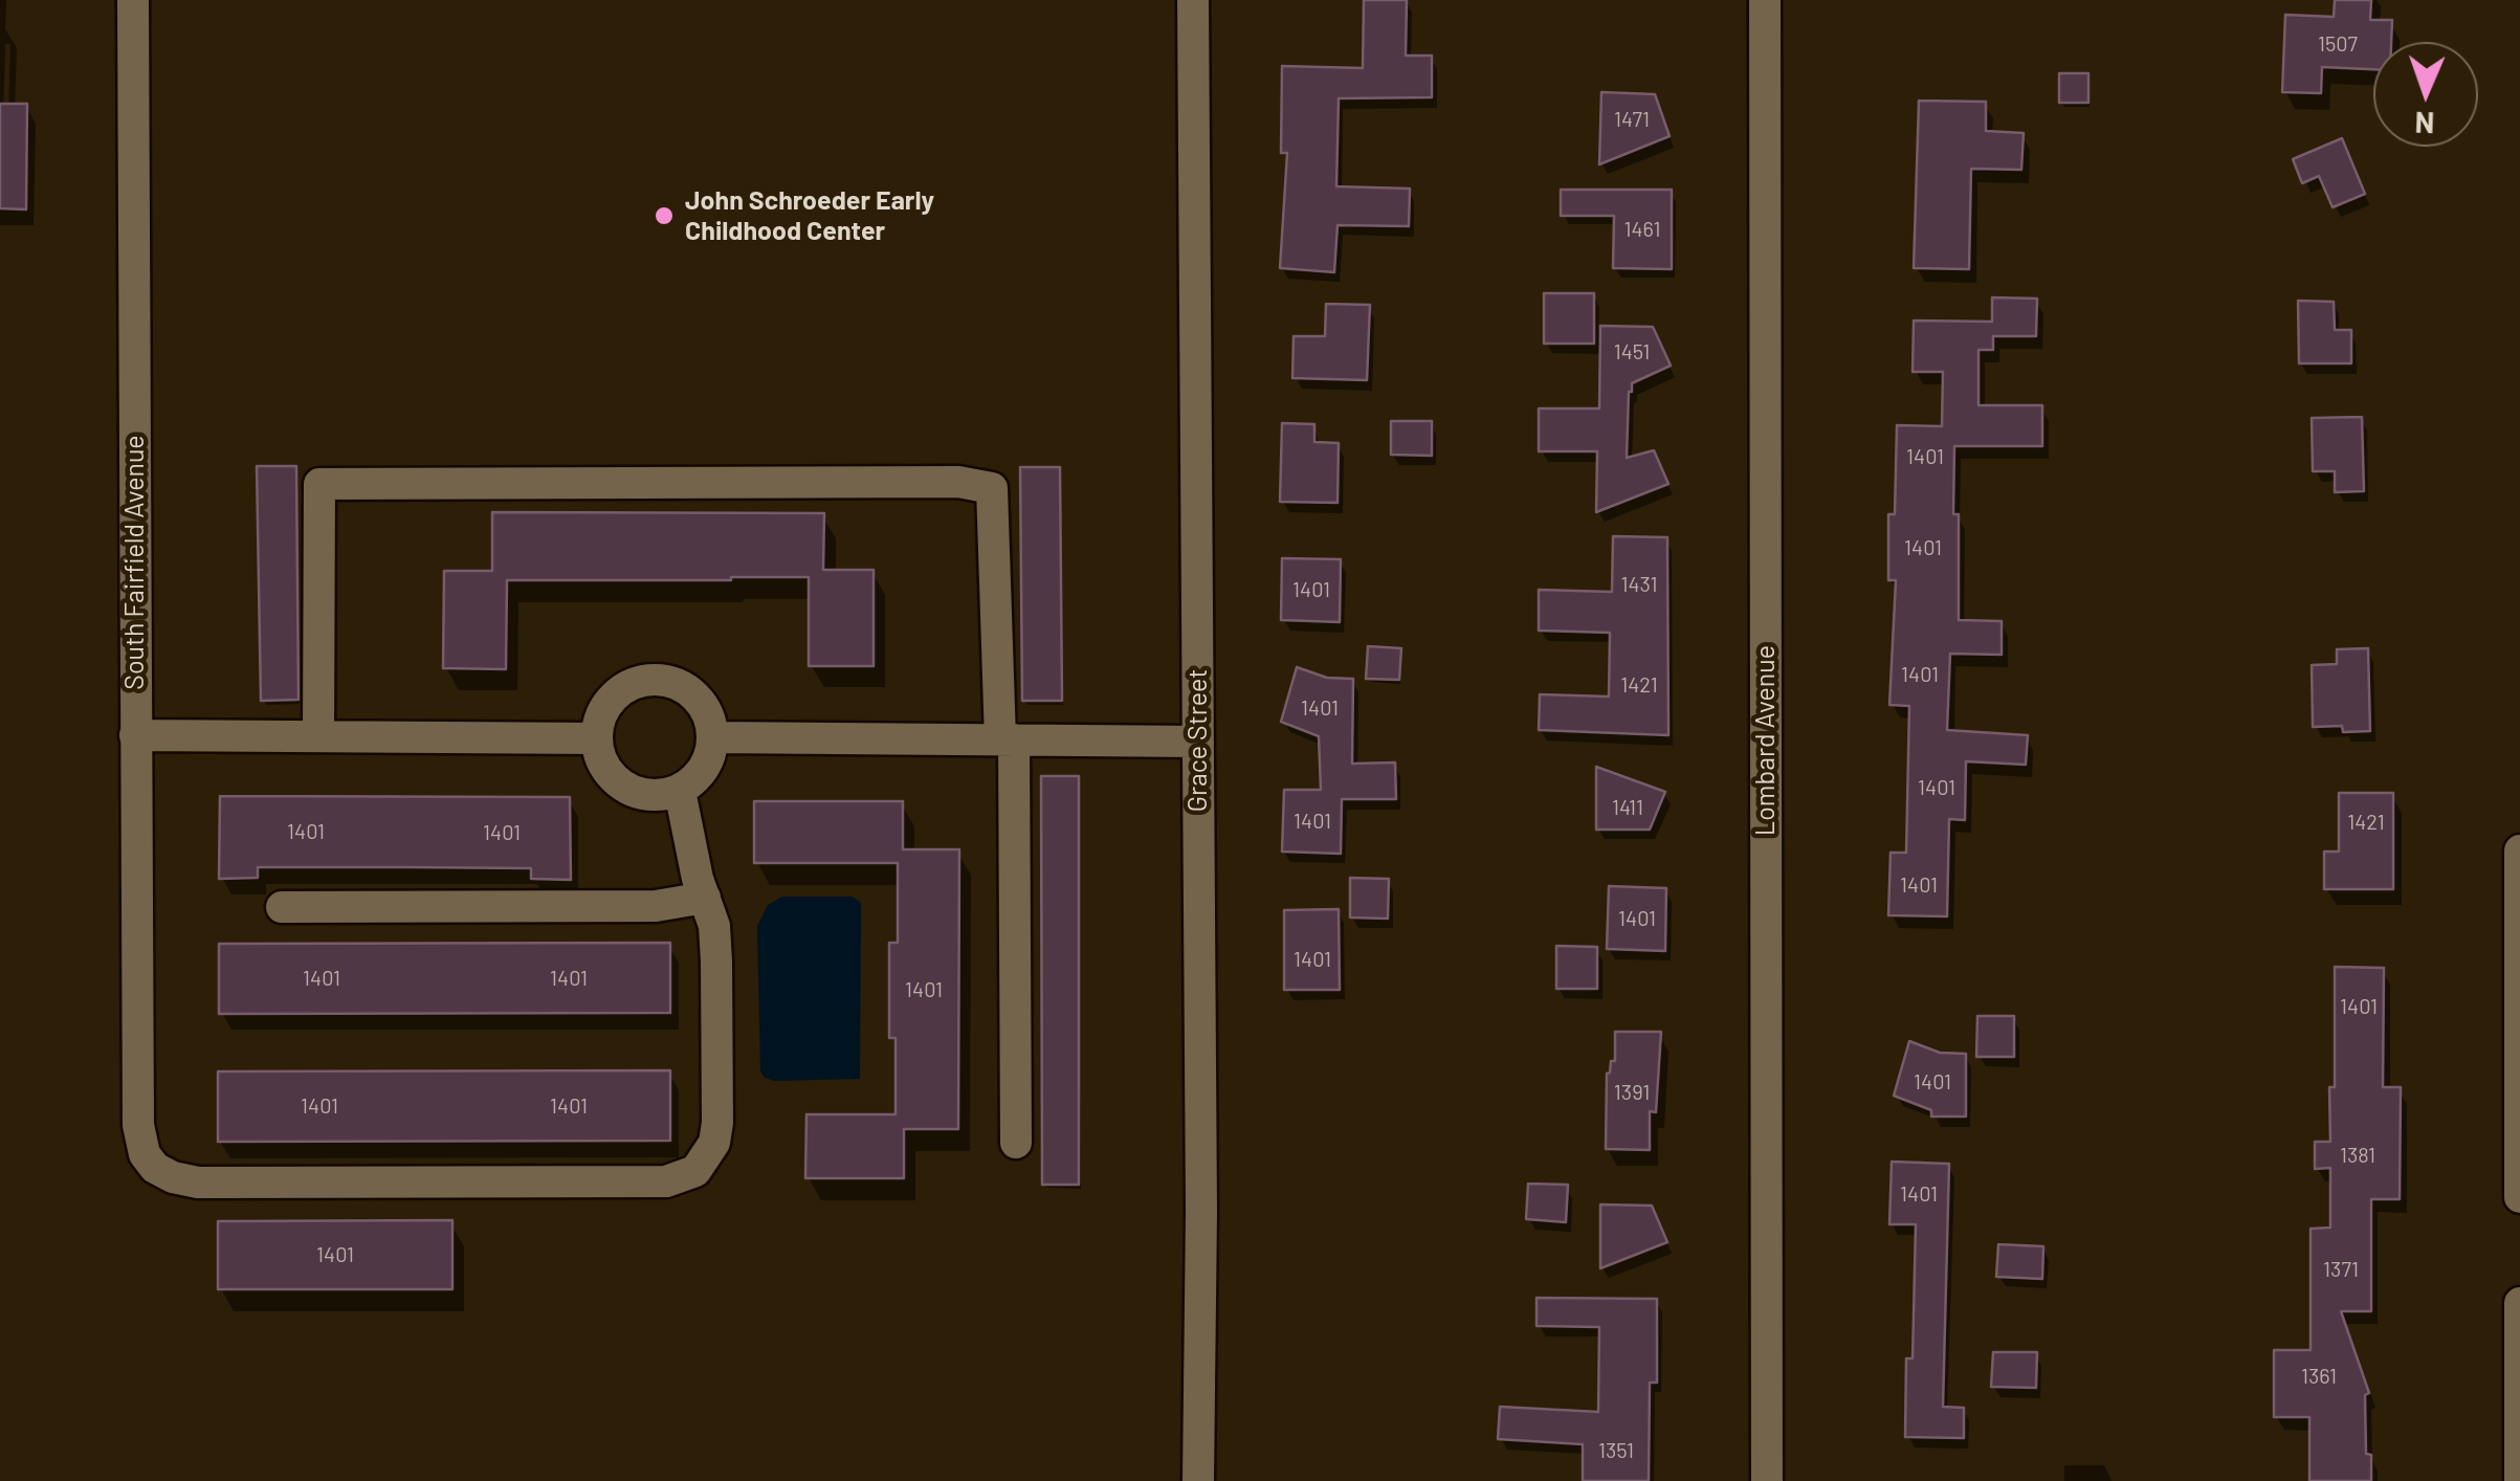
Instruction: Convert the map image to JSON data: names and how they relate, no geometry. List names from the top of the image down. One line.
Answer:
{"streets":{"street":["South Fairfield Avenue","Grace Street","Lombard Avenue"]},"places":["John Schroeder Early Childhood Center"],"house_numbers":["1507","1471","1461","1451","1401","1401","1431","1401","1401","1421","1401","1401","1411","1401","1421","1401","1401","1401","1401","1401","1401","1401","1401","1401","1401","1391","1401","1401","1381","1401","1401","1371","1361","1351"],"north":"bottom"}
